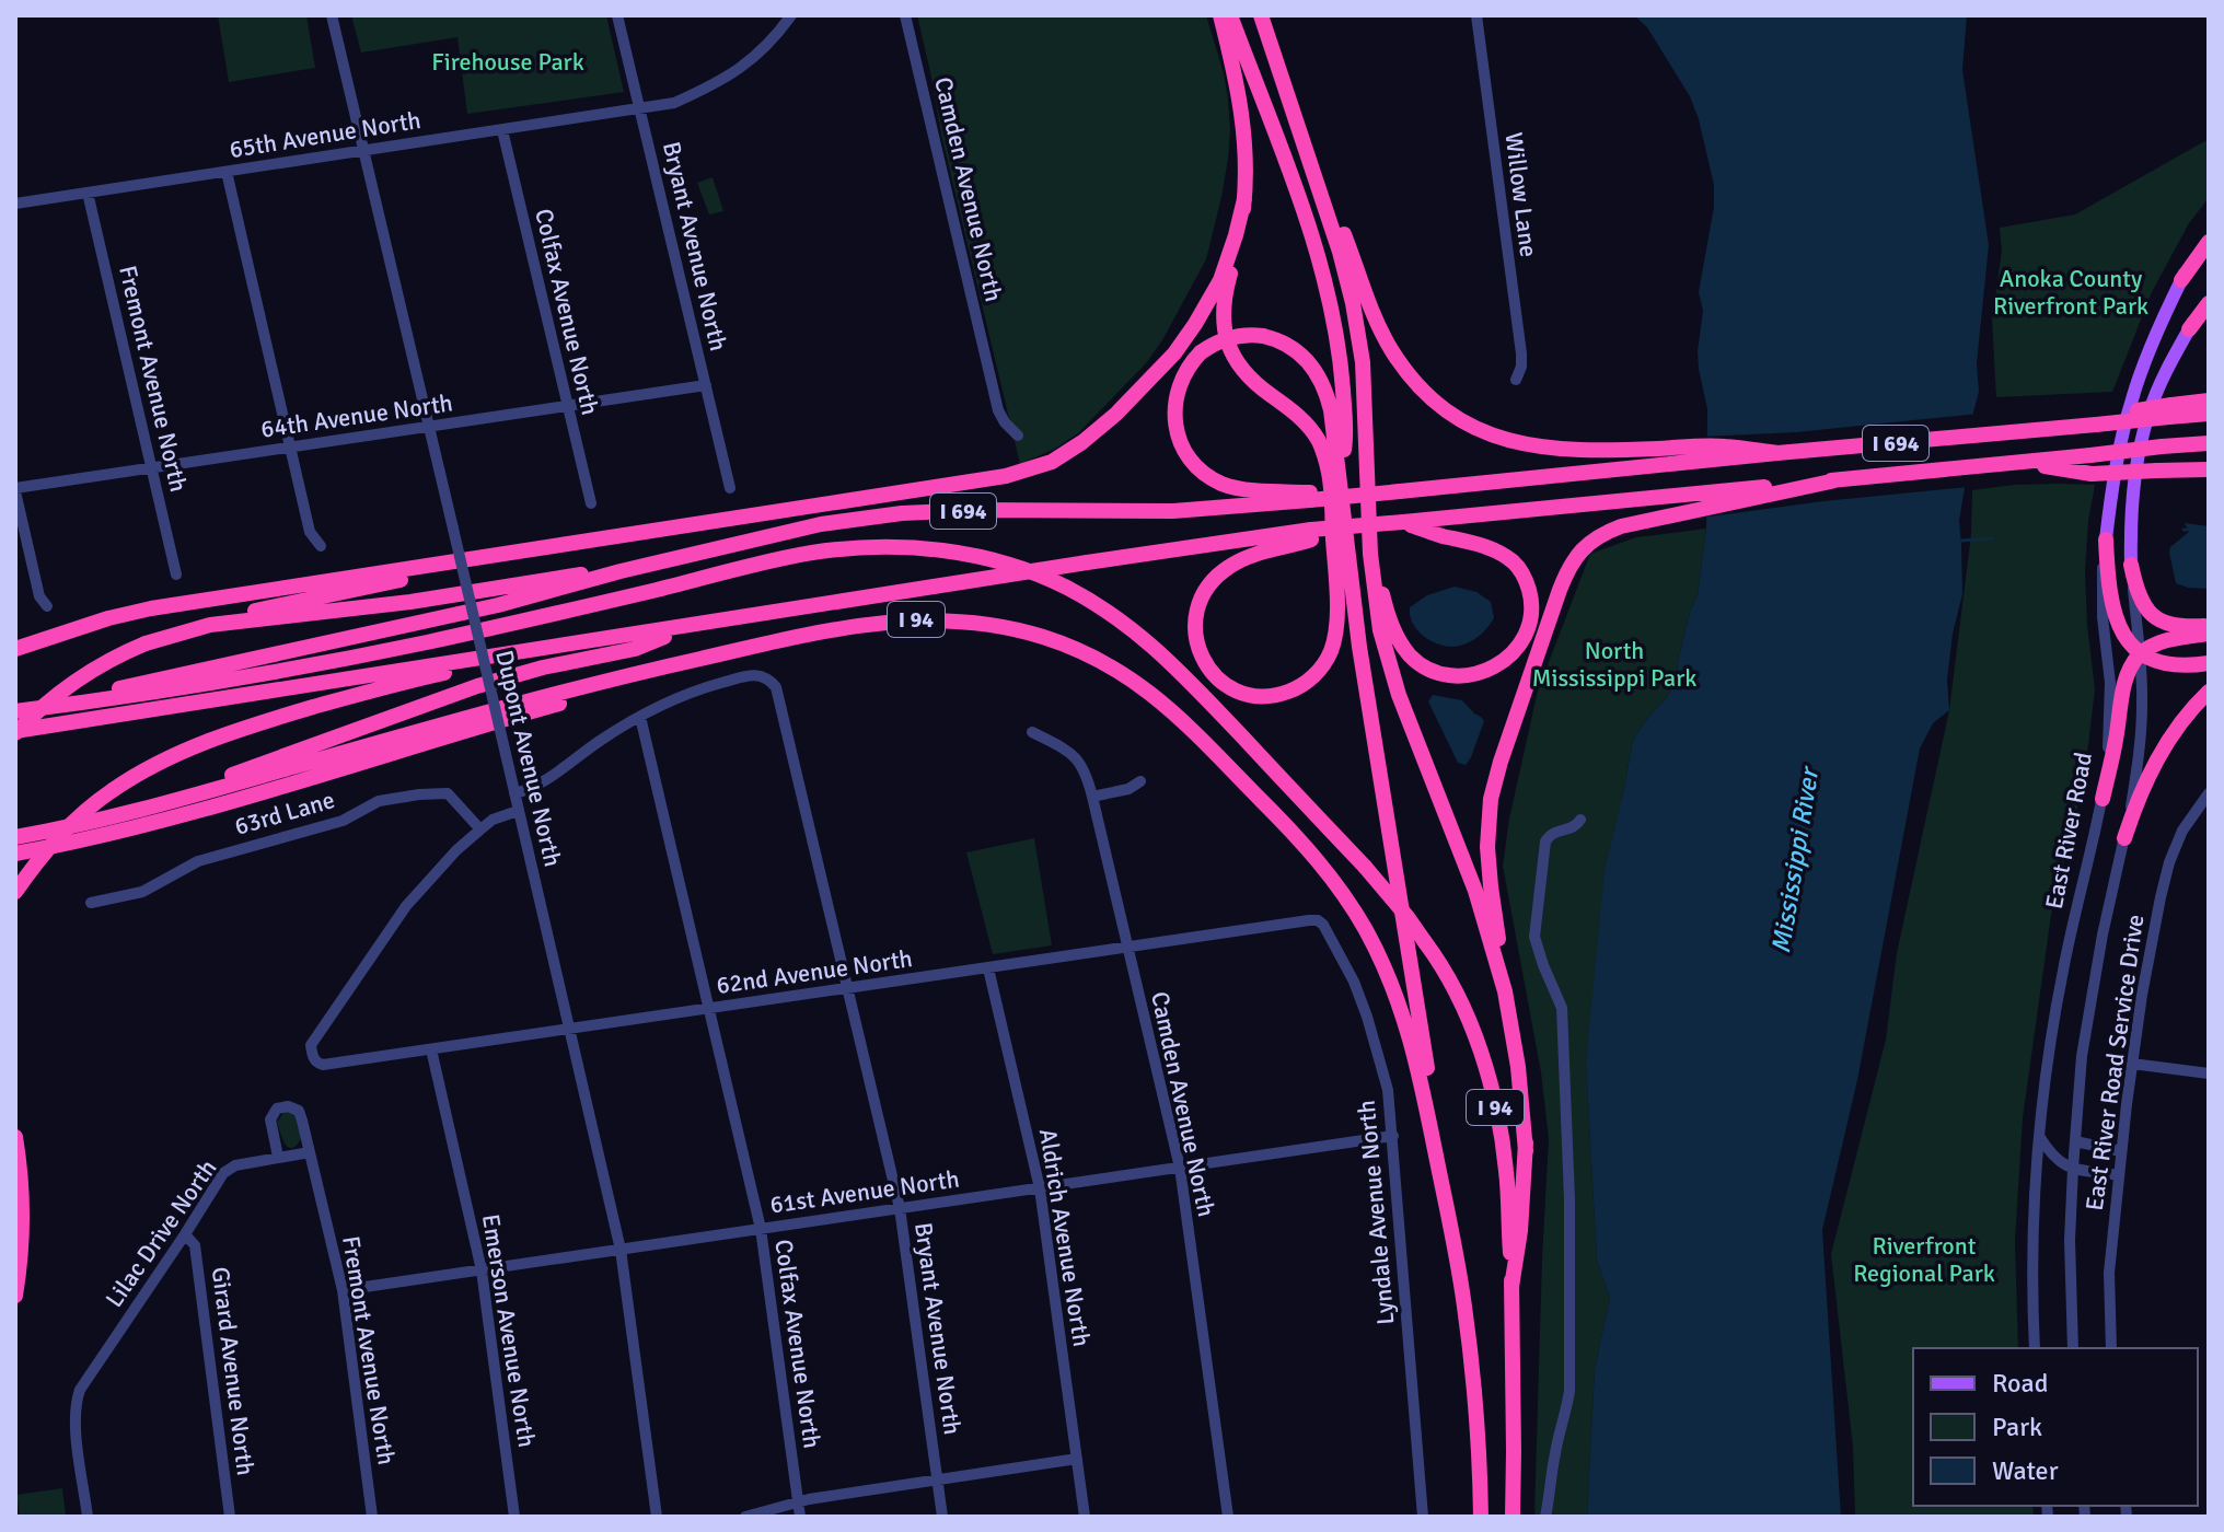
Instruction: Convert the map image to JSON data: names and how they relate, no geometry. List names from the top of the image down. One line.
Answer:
{"streets":{"highway":["I 694","I 94"],"main road":["East River Road"],"street":["65th Avenue North","Camden Avenue North","Willow Lane","Bryant Avenue North","Colfax Avenue North","Fremont Avenue North","64th Avenue North","Dupont Avenue North","63rd Lane","62nd Avenue North","East River Road Service Drive","61st Avenue North","Lyndale Avenue North","Lilac Drive North","Aldrich Avenue North","Emerson Avenue North","Girard Avenue North"]},"crossings":[["65th Avenue North","Bryant Avenue North"],["65th Avenue North","Colfax Avenue North"],["65th Avenue North","Fremont Avenue North"],["65th Avenue North","Dupont Avenue North"],["Camden Avenue North","62nd Avenue North"],["Camden Avenue North","61st Avenue North"],["Bryant Avenue North","Colfax Avenue North"],["Bryant Avenue North","64th Avenue North"],["Bryant Avenue North","62nd Avenue North"],["Bryant Avenue North","61st Avenue North"],["Colfax Avenue North","64th Avenue North"],["Colfax Avenue North","62nd Avenue North"],["Colfax Avenue North","61st Avenue North"],["Fremont Avenue North","64th Avenue North"],["Fremont Avenue North","61st Avenue North"],["Fremont Avenue North","Lilac Drive North"],["64th Avenue North","Dupont Avenue North"],["I 694","I 94"],["Dupont Avenue North","62nd Avenue North"],["Dupont Avenue North","61st Avenue North"],["63rd Lane","62nd Avenue North"],["62nd Avenue North","Lyndale Avenue North"],["62nd Avenue North","Aldrich Avenue North"],["62nd Avenue North","Emerson Avenue North"],["61st Avenue North","Lyndale Avenue North"],["61st Avenue North","Aldrich Avenue North"],["61st Avenue North","Emerson Avenue North"],["Lilac Drive North","Girard Avenue North"]],"water":["Mississippi River"],"parks":["Firehouse Park","Anoka County Riverfront Park","North Mississippi Park","Riverfront Regional Park"],"legend":["Road","Park","Water"]}
